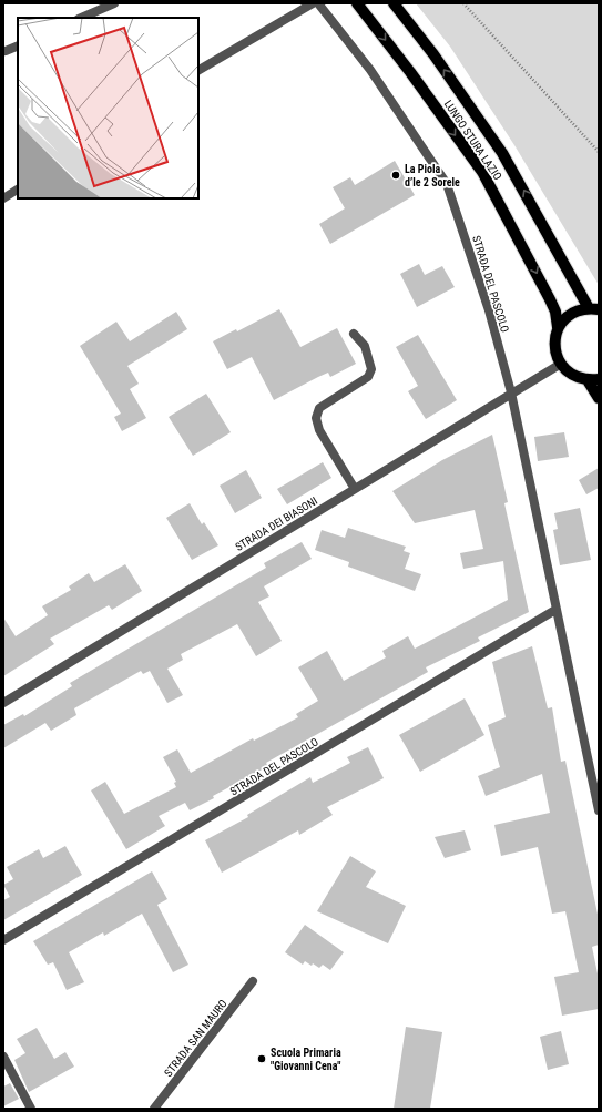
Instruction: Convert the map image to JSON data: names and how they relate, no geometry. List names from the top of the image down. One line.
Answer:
{"streets":{"main road":["LUNGO STURA LAZIO"],"street":["STRADA DEL PASCOLO","STRADA DEI BIASONI","STRADA SAN MAURO"]},"crossings":[["LUNGO STURA LAZIO","STRADA DEI BIASONI"],["STRADA DEL PASCOLO","STRADA DEI BIASONI"]],"places":["La Piola d’le 2 Sorele","Scuola Primaria \"Giovanni Cena\""]}
